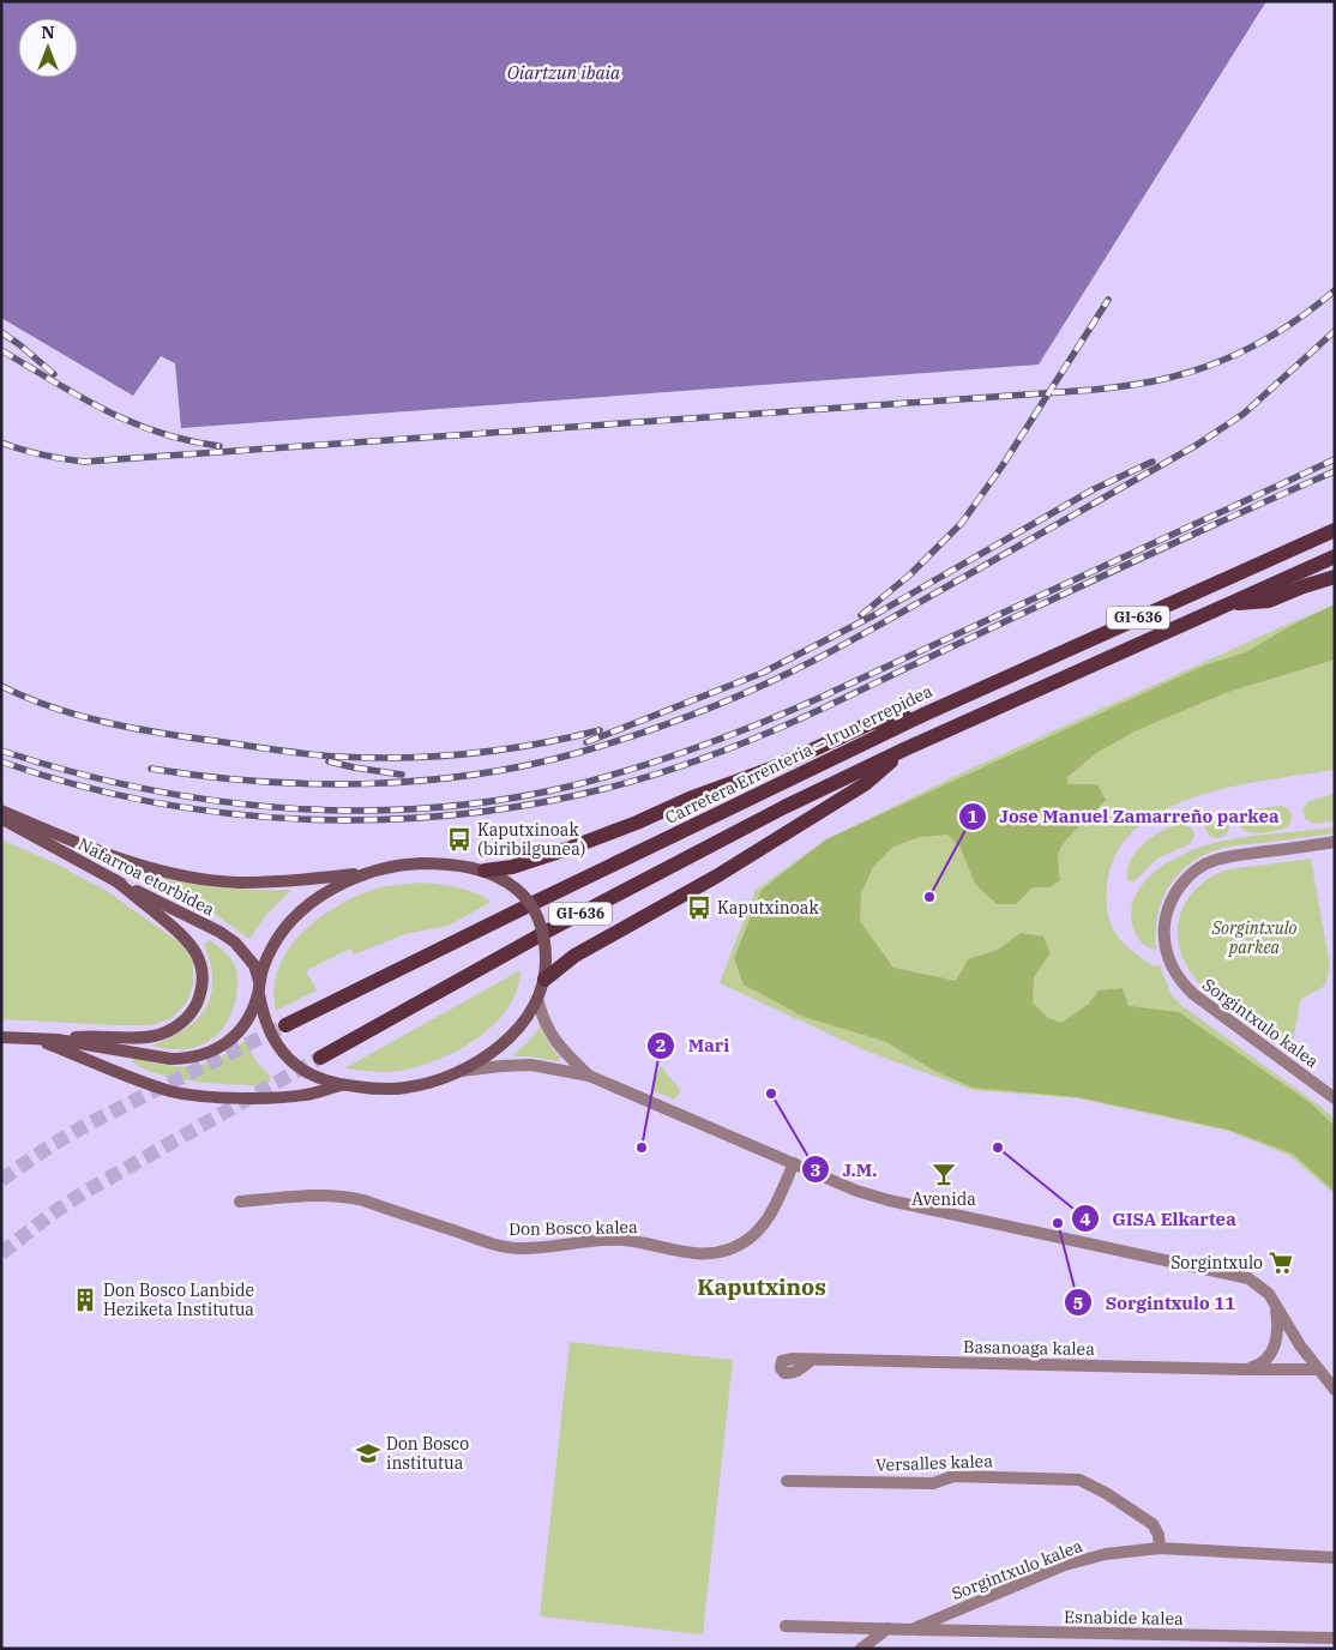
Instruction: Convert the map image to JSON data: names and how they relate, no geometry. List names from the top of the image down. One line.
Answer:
{"streets":{"main road":["GI-636","Carretera Errenteria – Irun errepidea","Nafarroa etorbidea"],"street":["Sorgintxulo kalea","Don Bosco kalea","Basanoaga kalea","Versalles kalea","Esnabide kalea"]},"crossings":[["Sorgintxulo kalea","Versalles kalea"],["Sorgintxulo kalea","Esnabide kalea"]],"districts":["Kaputxinos"],"water":["Oiartzun ibaia"],"parks":["Sorgintxulo parkea"],"places":{"bus stop":["Kaputxinoak (biribilgunea)","Kaputxinoak"],"other":["Jose Manuel Zamarreño parkea","J.M.","Mari","GISA Elkartea","Sorgintxulo 11"],"bar":["Avenida"],"supermarket":["Sorgintxulo"],"building":["Don Bosco Lanbide Heziketa Institutua"],"school or university":["Don Bosco institutua"]},"north":"top"}
